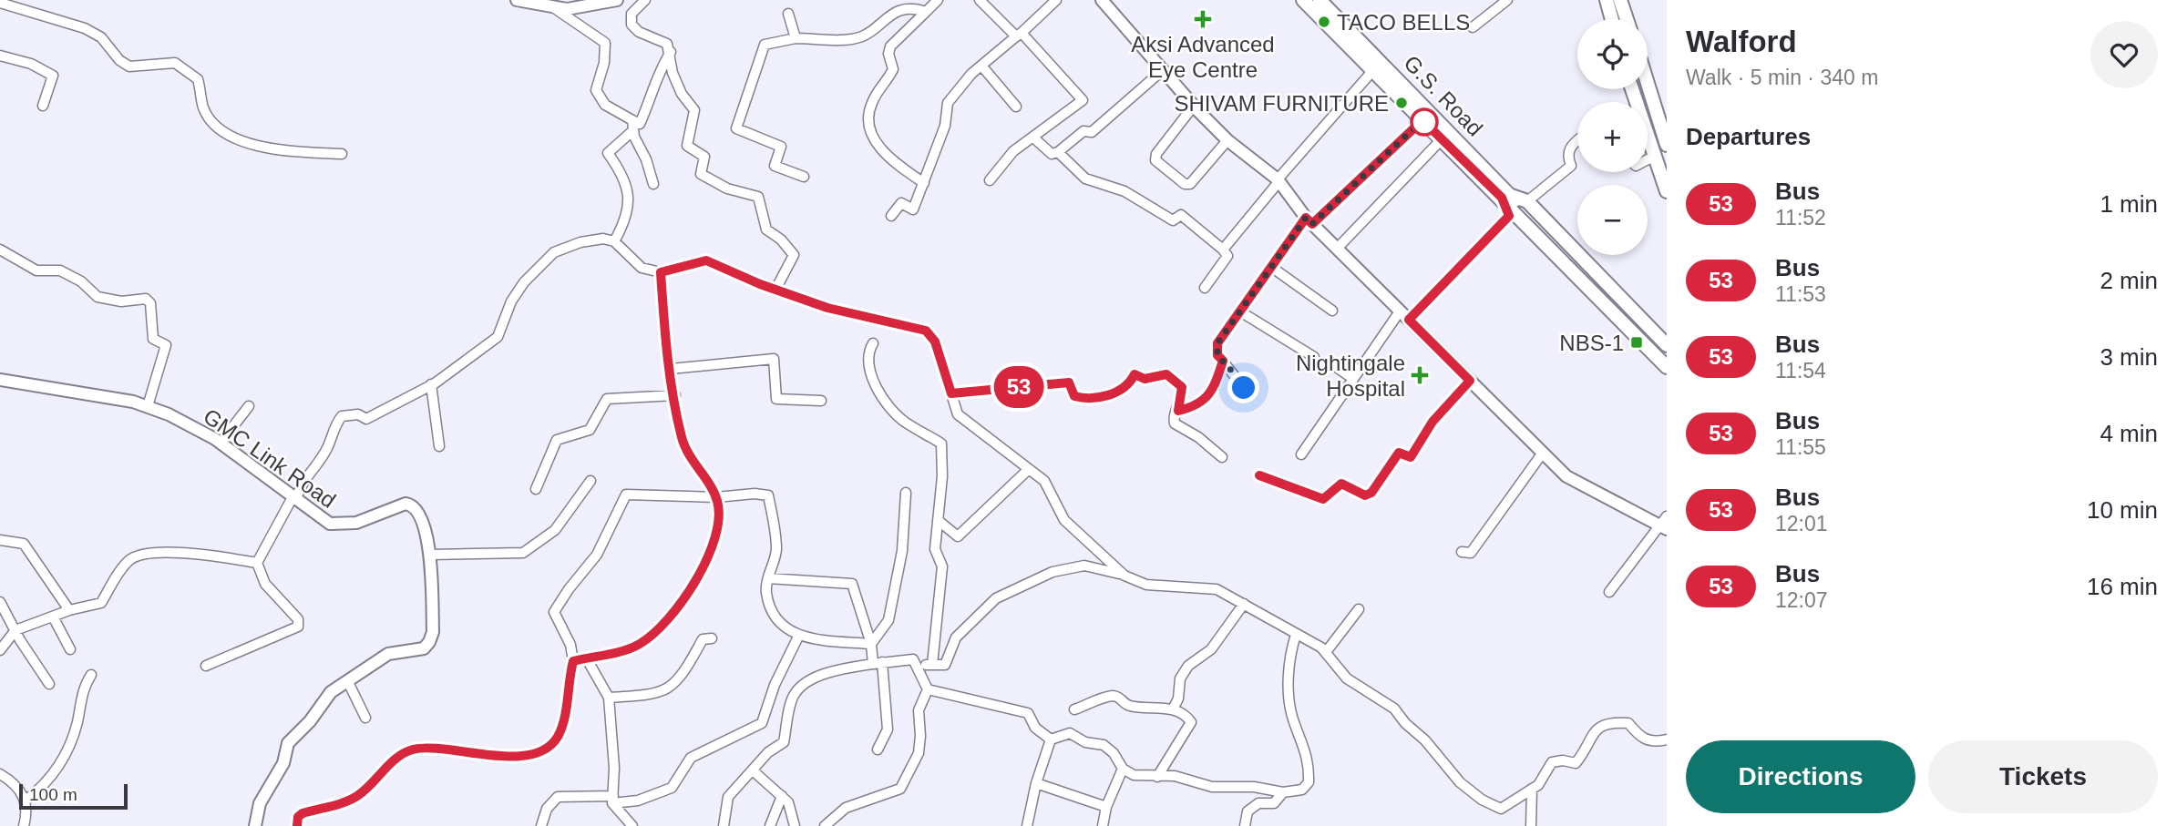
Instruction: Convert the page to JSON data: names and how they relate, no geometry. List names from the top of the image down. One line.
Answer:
{"streets":{"main road":["G.S. Road"],"street":["GMC Link Road"]},"places":{"health":["Aksi Advanced Eye Centre","Nightingale Hospital"],"other":["TACO BELLS","SHIVAM FURNITURE"],"transit":["NBS-1"]},"lines":["bus line 53"],"scale_bar":"100 m","page":{"on_map":"53","heading":[["Walford","Walk · 5 min · 340 m"],"Departures"],"map_buttons":["+","−"],"list":[{"mark":"53","name":"Bus","note":"11:52","value":"1 min"},{"mark":"53","name":"Bus","note":"11:53","value":"2 min"},{"mark":"53","name":"Bus","note":"11:54","value":"3 min"},{"mark":"53","name":"Bus","note":"11:55","value":"4 min"},{"mark":"53","name":"Bus","note":"12:01","value":"10 min"},{"mark":"53","name":"Bus","note":"12:07","value":"16 min"}],"buttons":["Directions","Tickets"],"scale":"100 m"}}
